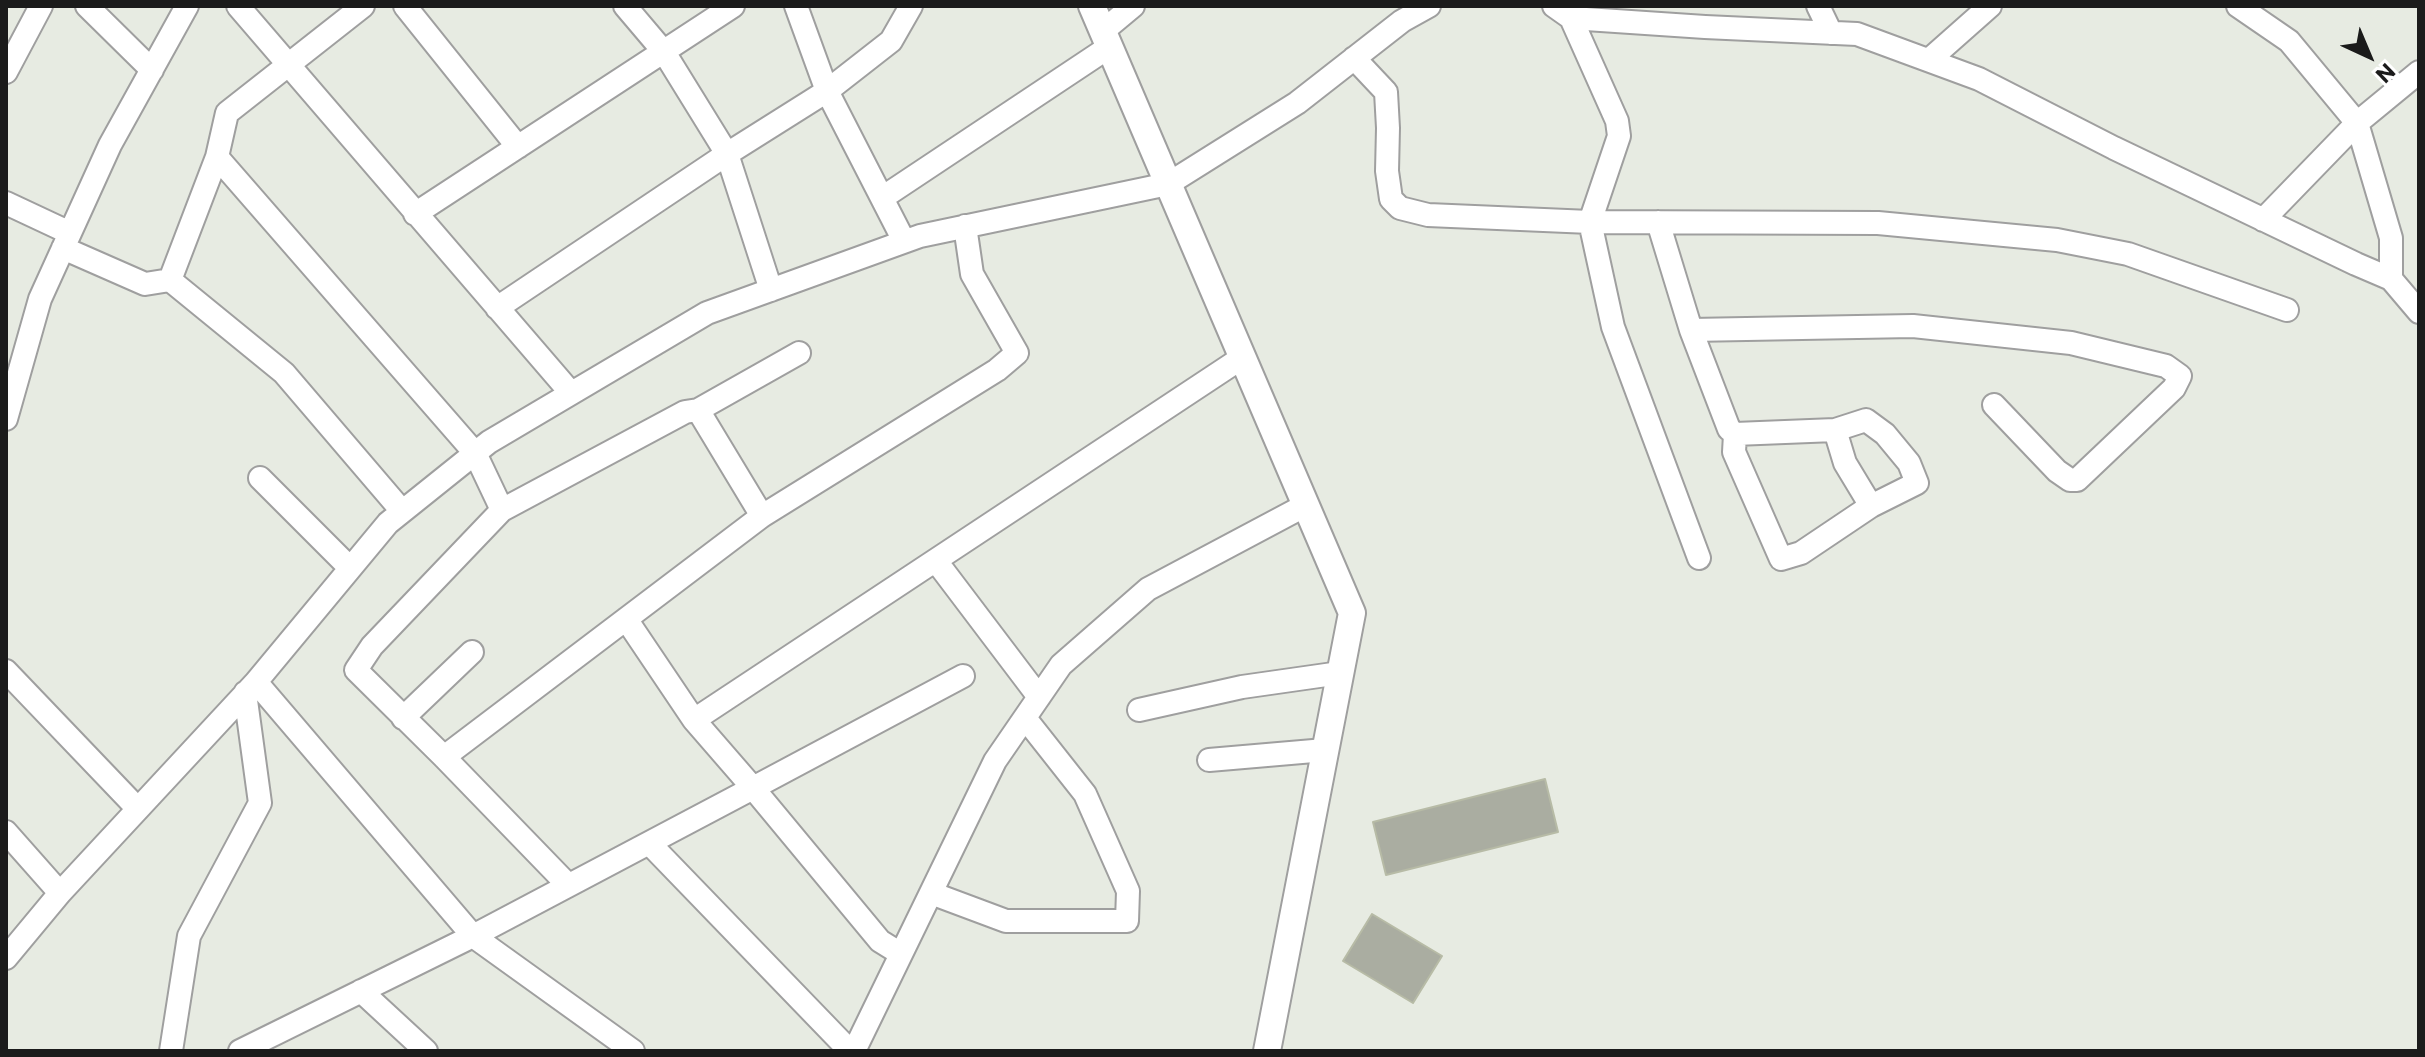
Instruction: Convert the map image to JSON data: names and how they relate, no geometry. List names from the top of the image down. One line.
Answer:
{"north":"bottom right"}
